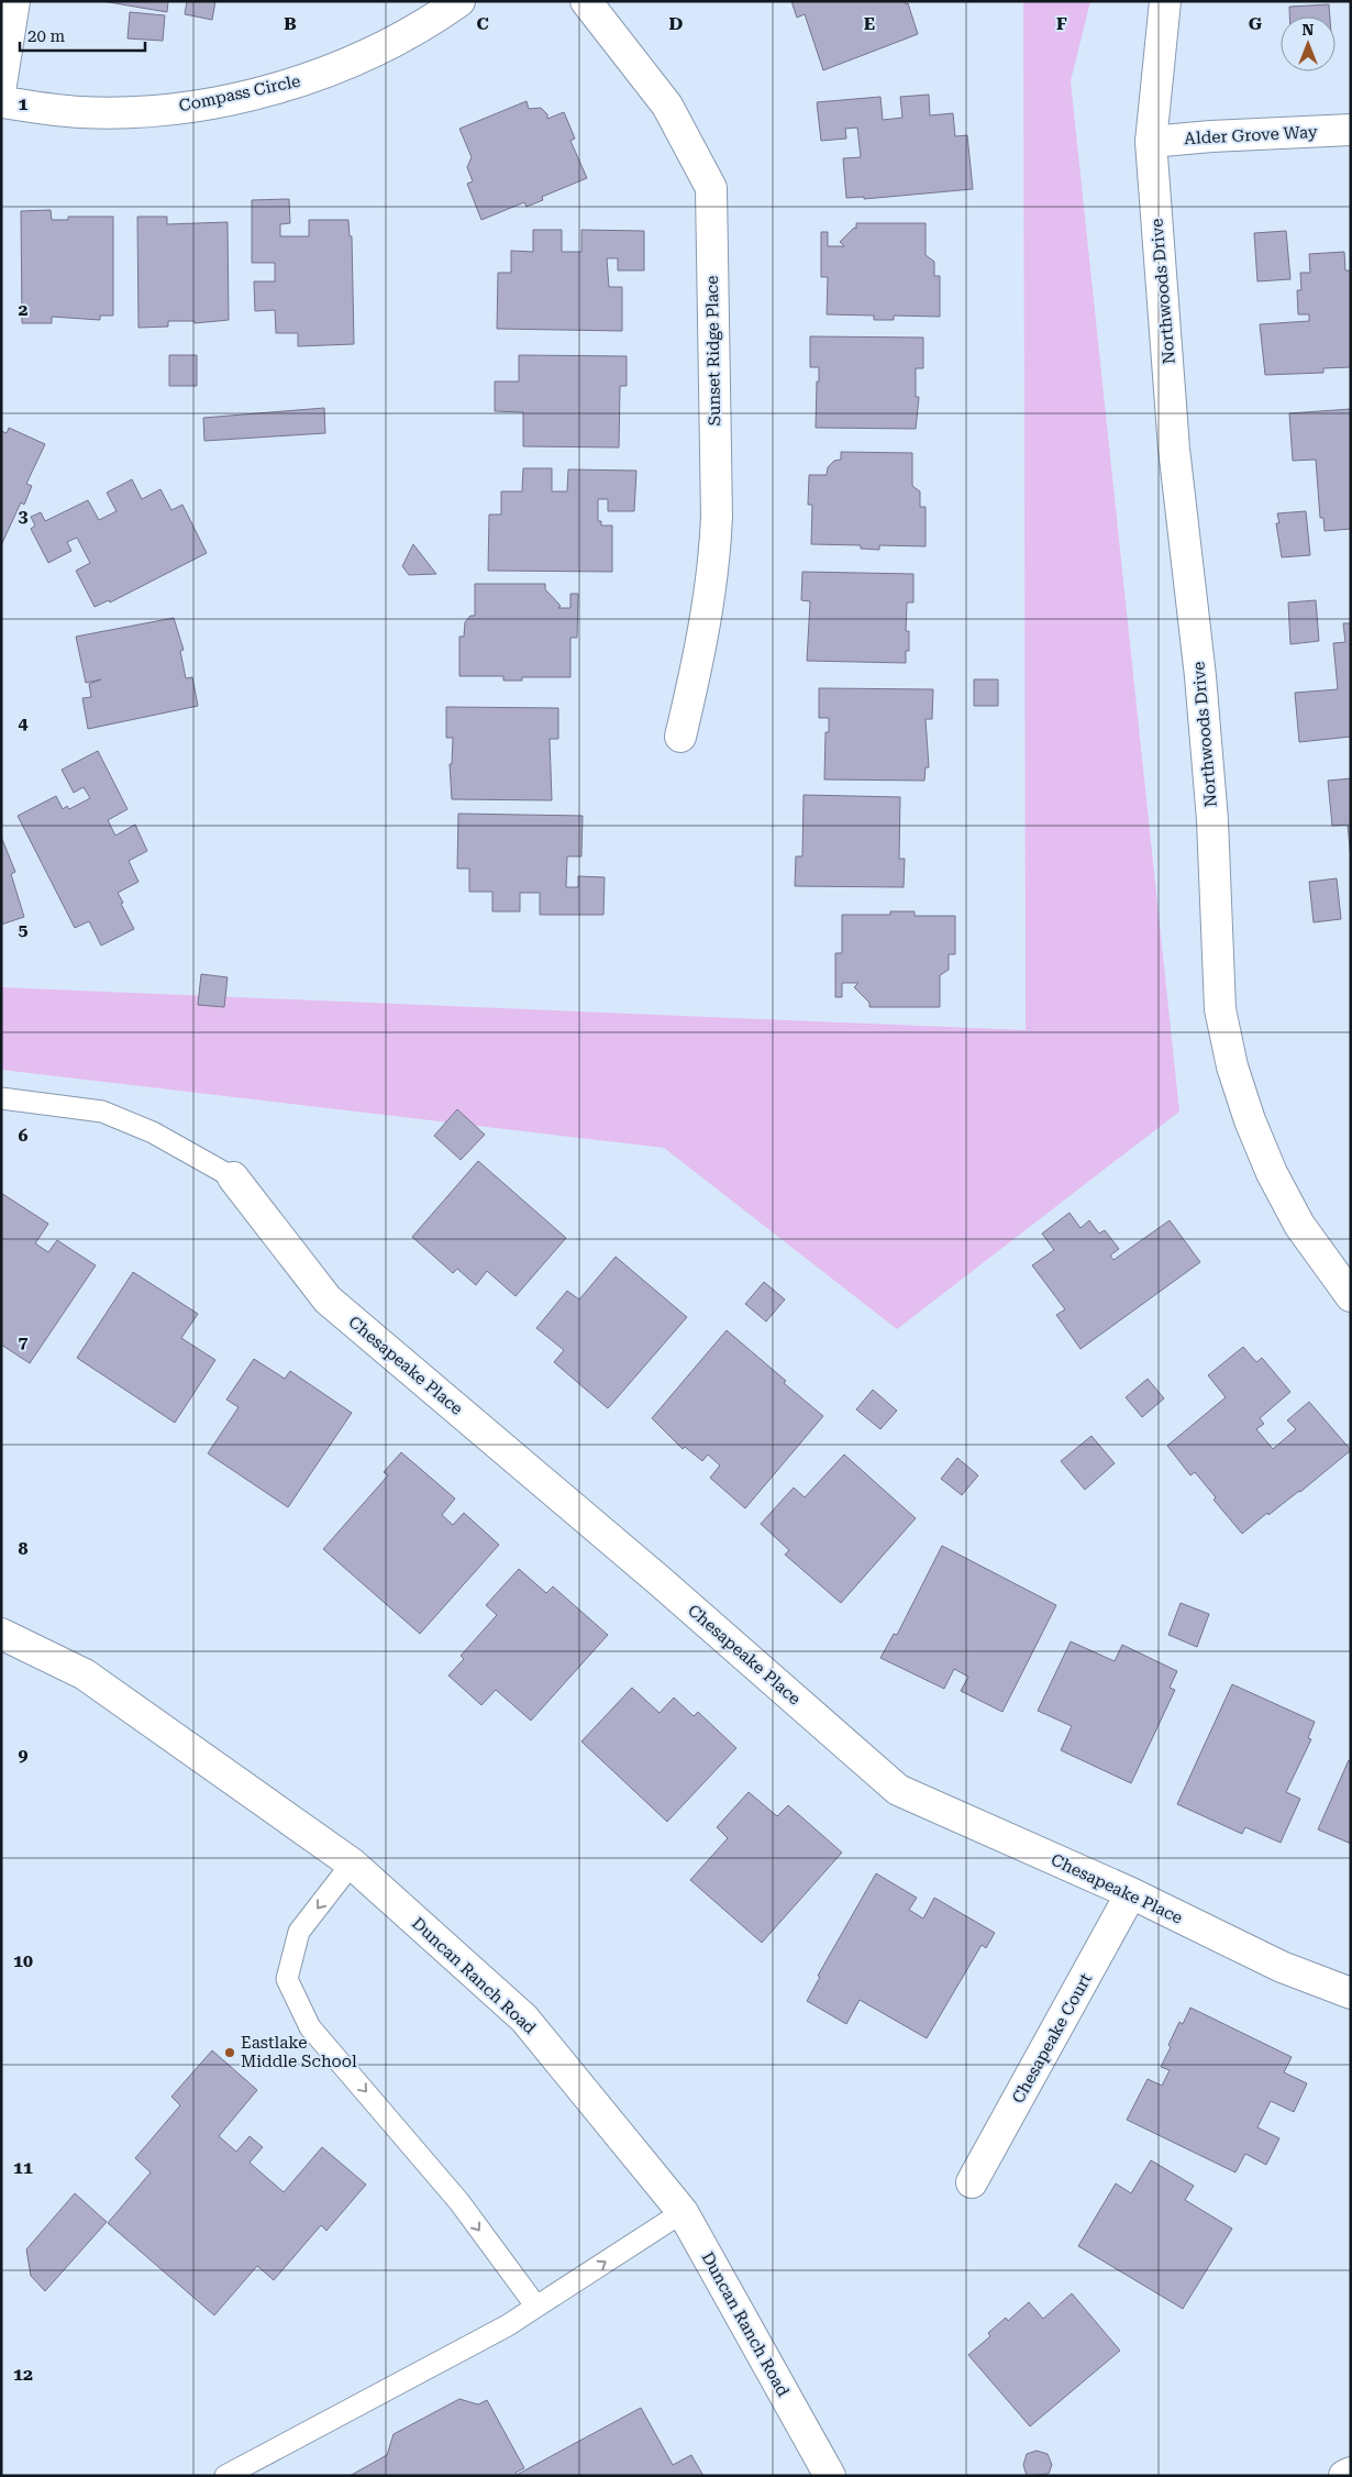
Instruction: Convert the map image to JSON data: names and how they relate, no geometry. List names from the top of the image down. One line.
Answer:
{"streets":{"street":["Compass Circle","Alder Grove Way","Northwoods Drive","Sunset Ridge Place","Chesapeake Place","Duncan Ranch Road","Chesapeake Court"]},"crossings":[["Alder Grove Way","Northwoods Drive"],["Chesapeake Place","Chesapeake Court"]],"places":["Eastlake Middle School"],"scale_bar":"20 m","north":"top","grid":{"columns":["B","C","D","E","F","G"],"rows":["1","2","3","4","5","6","7","8","9","10","11","12"]}}
